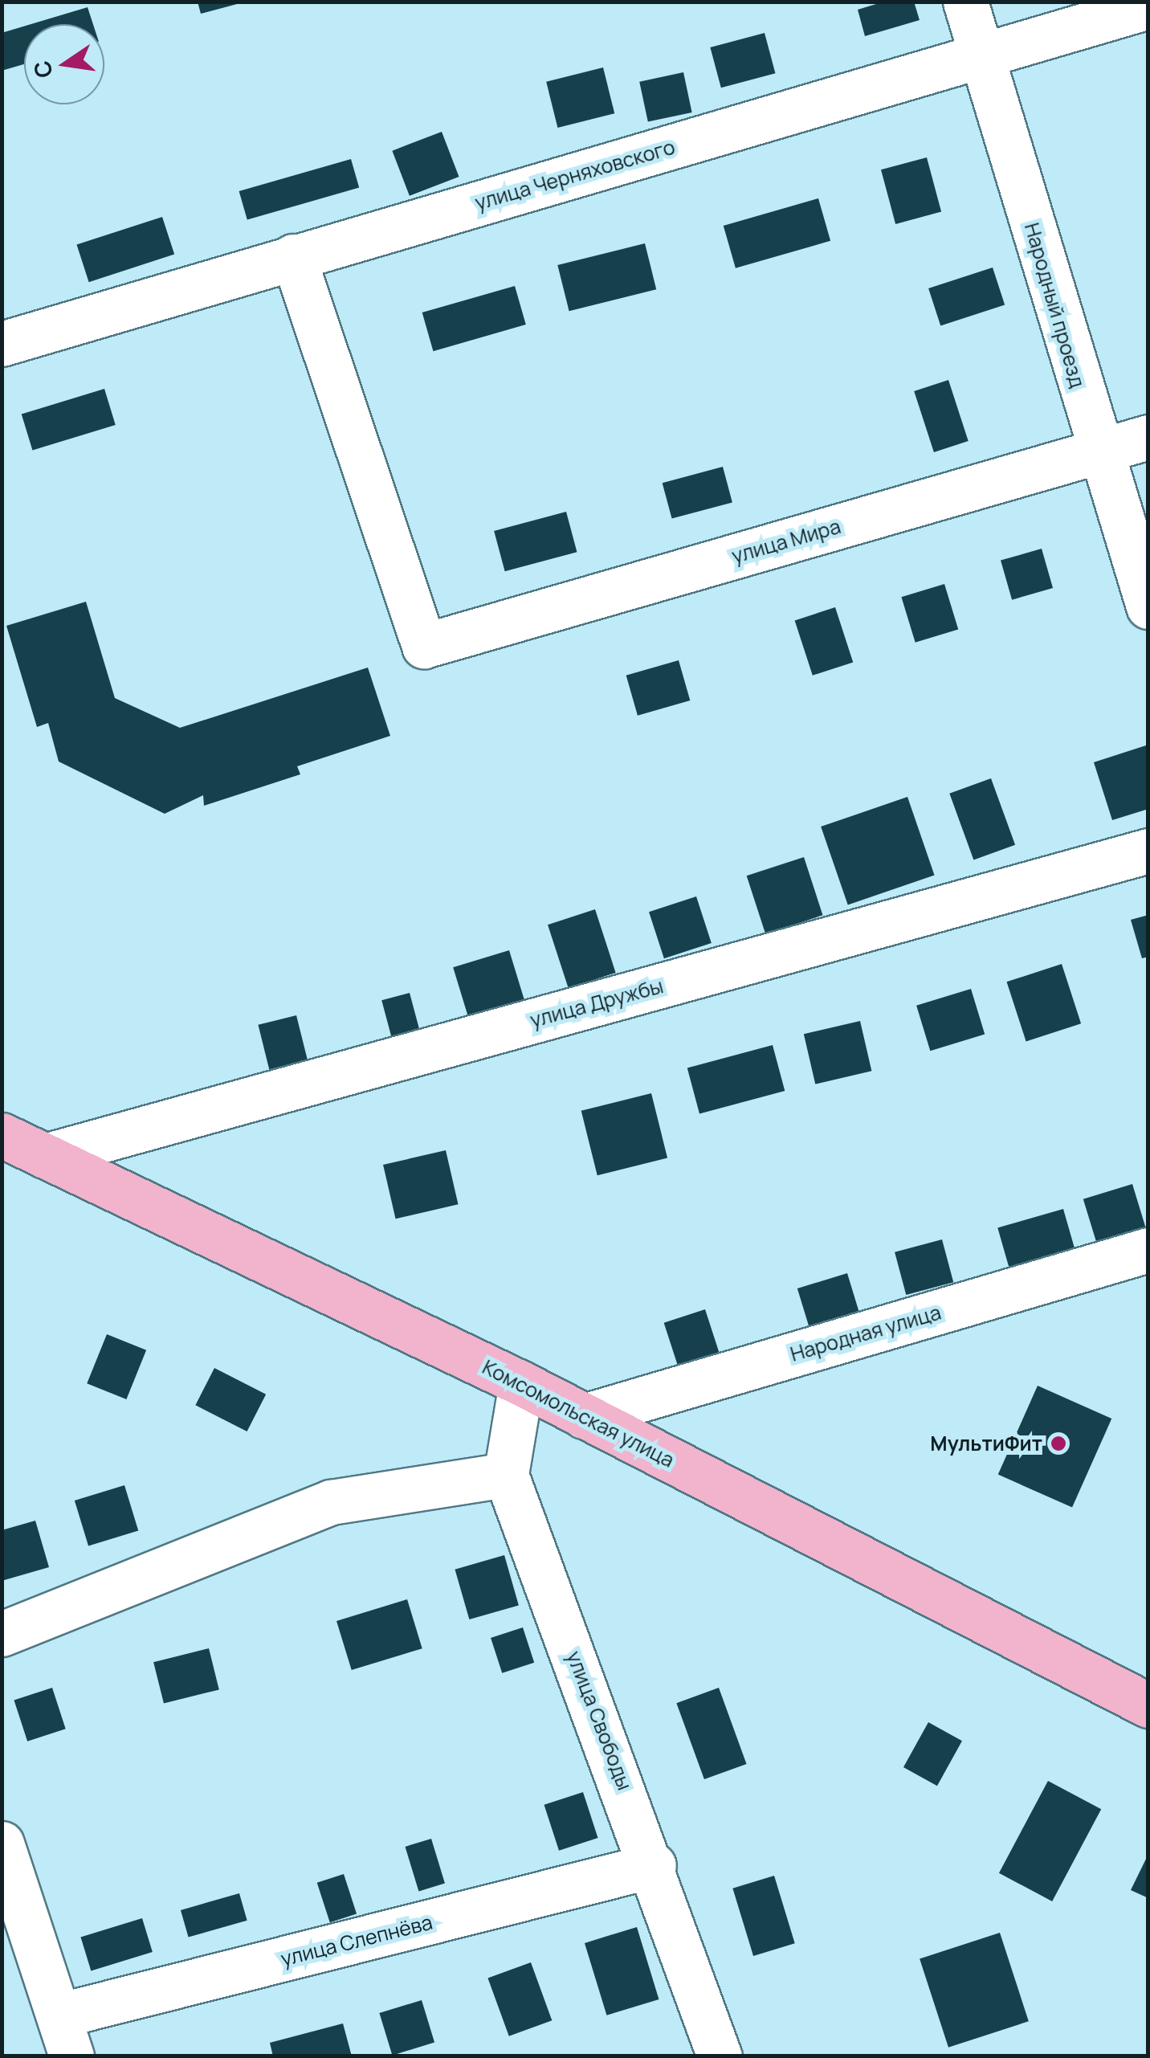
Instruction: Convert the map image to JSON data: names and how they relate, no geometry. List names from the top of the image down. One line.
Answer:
{"streets":{"main road":["Комсомольская улица"],"street":["улица Черняховского","Народный проезд","улица Мира","улица Дружбы","Народная улица","улица Свободы","улица Слепнёва"]},"crossings":[["улица Черняховского","Народный проезд"],["улица Черняховского","улица Мира"],["Народный проезд","улица Мира"],["улица Дружбы","Комсомольская улица"],["Народная улица","Комсомольская улица"],["улица Свободы","улица Слепнёва"]],"places":["МультиФит"],"north":"left"}
